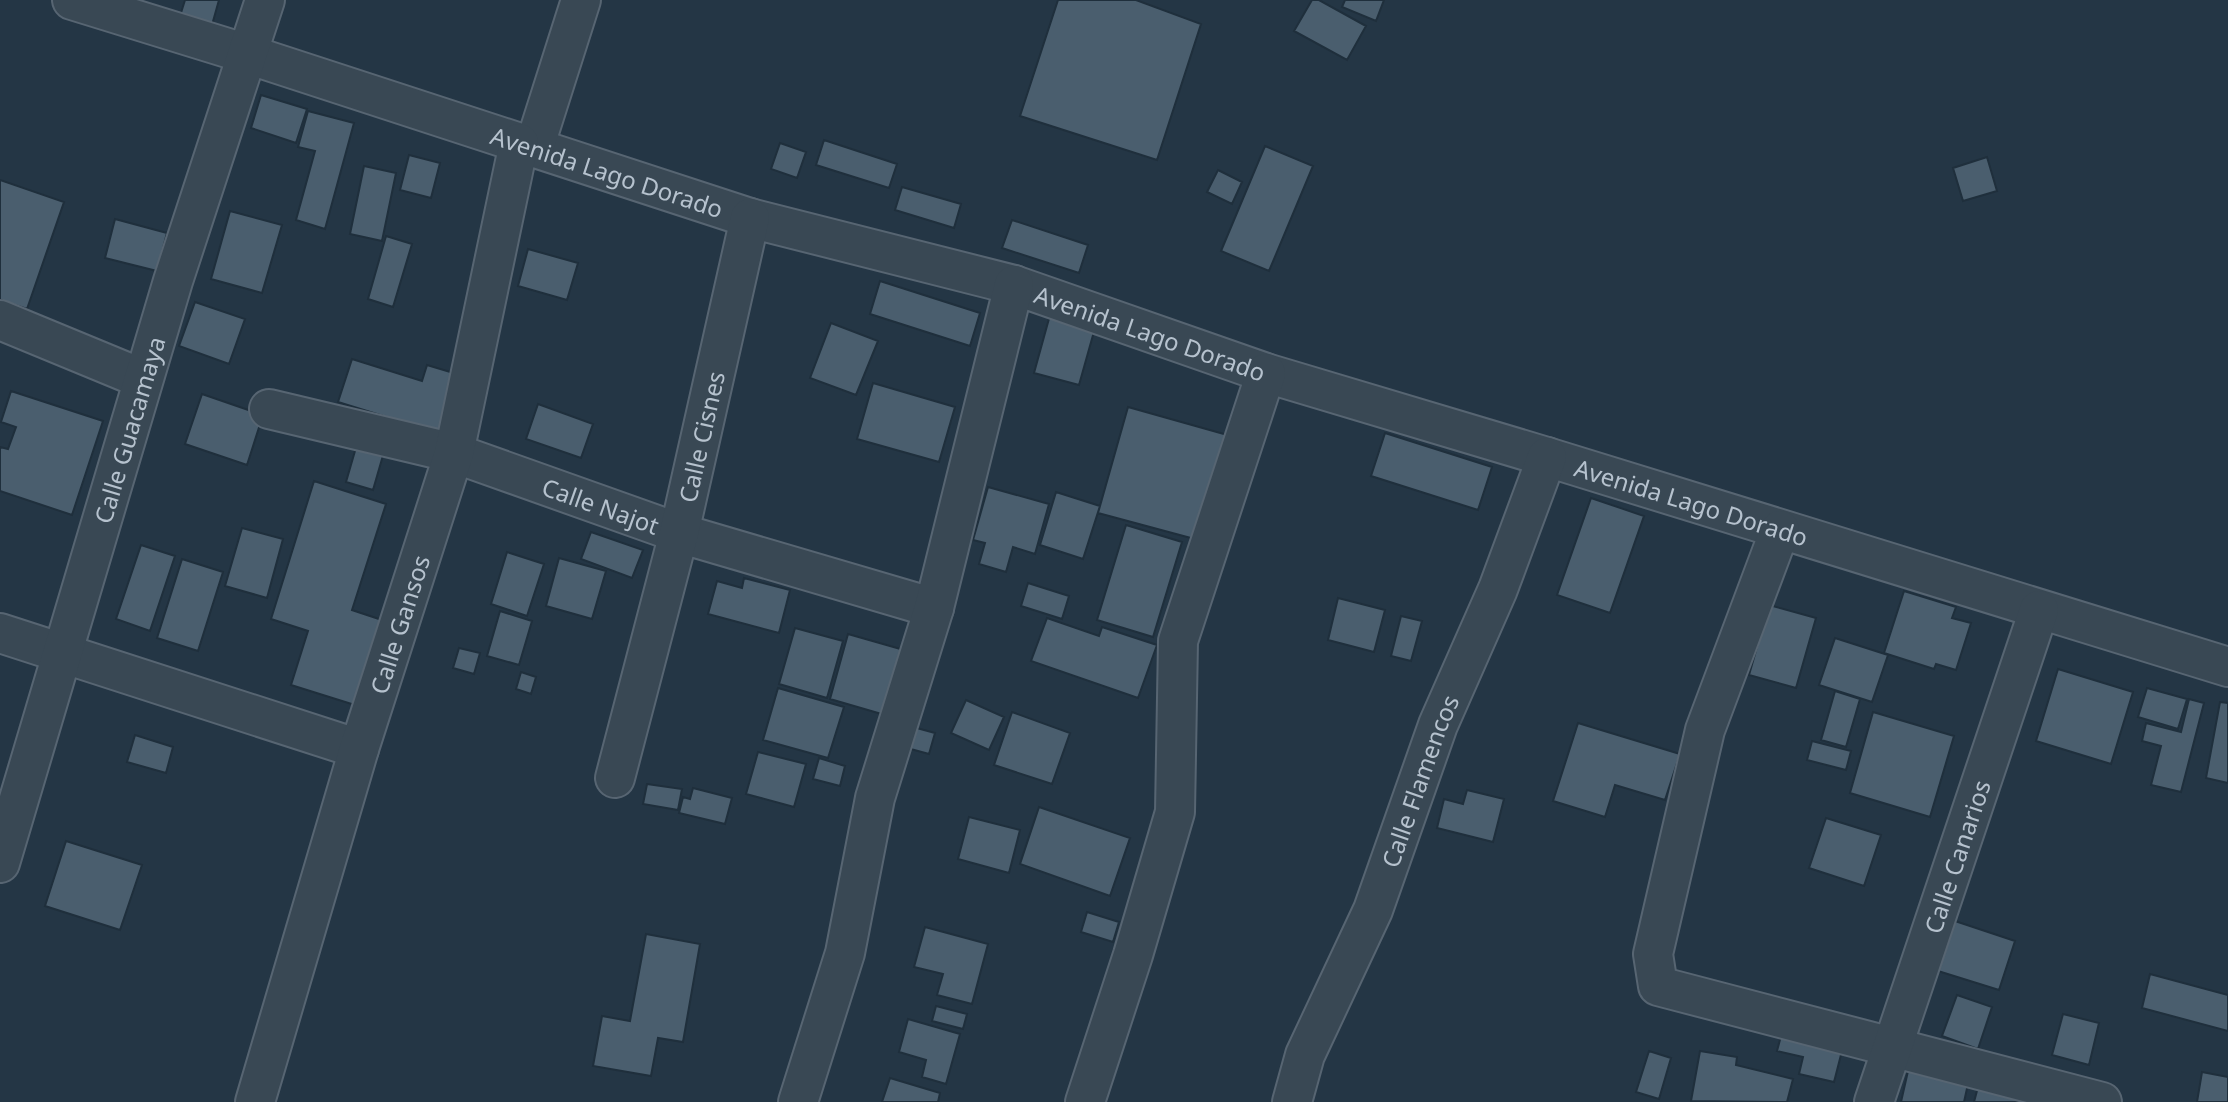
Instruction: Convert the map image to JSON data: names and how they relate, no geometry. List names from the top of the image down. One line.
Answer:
{"streets":{"street":["Avenida Lago Dorado","Calle Guacamaya","Calle Cisnes","Calle Najot","Calle Gansos","Calle Flamencos","Calle Canarios"]},"crossings":[["Avenida Lago Dorado","Calle Guacamaya"],["Avenida Lago Dorado","Calle Cisnes"],["Avenida Lago Dorado","Calle Gansos"],["Avenida Lago Dorado","Calle Flamencos"],["Avenida Lago Dorado","Calle Canarios"],["Calle Cisnes","Calle Najot"],["Calle Najot","Calle Gansos"]]}
